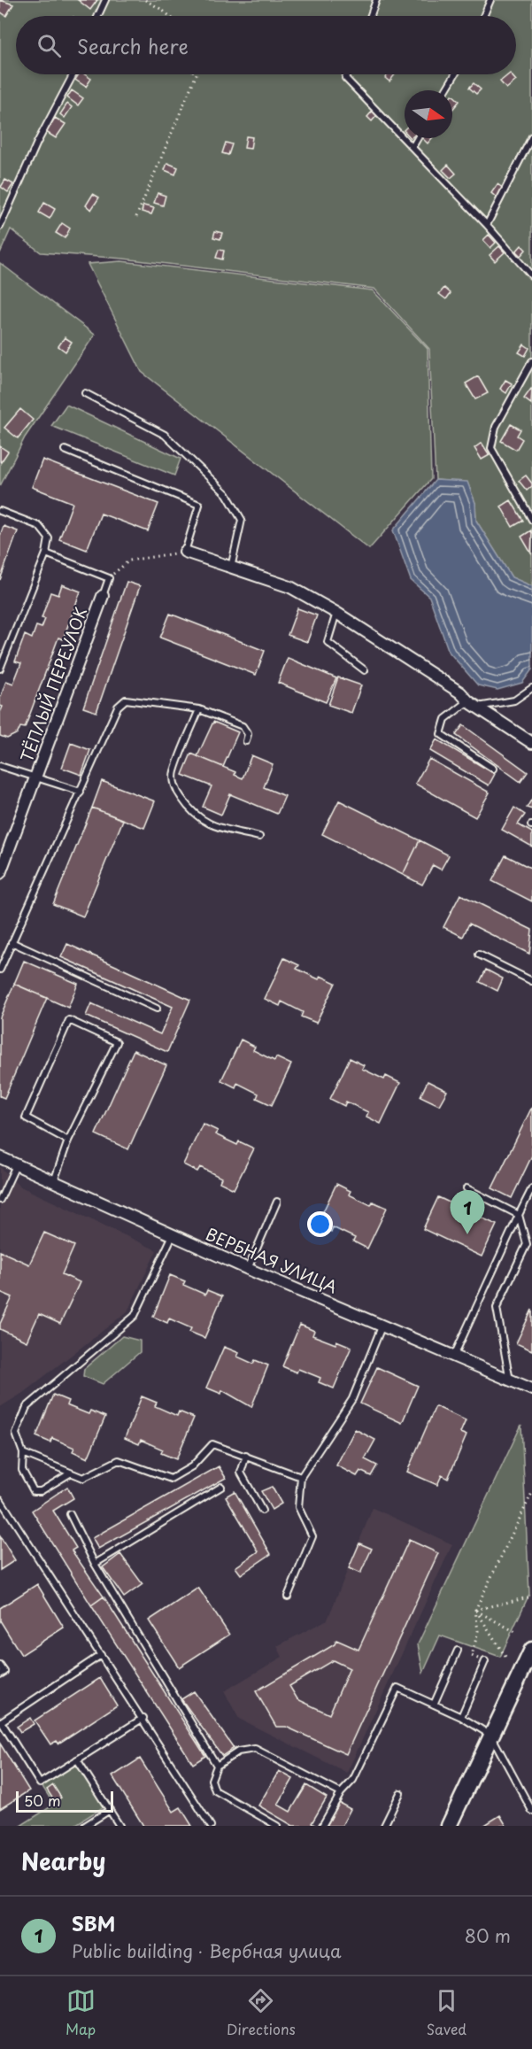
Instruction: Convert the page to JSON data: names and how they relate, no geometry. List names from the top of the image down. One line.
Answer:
{"streets":{"street":["ТЁПЛЫЙ ПЕРЕУЛОК","ВЕРБНАЯ УЛИЦА"]},"scale_bar":"50 m","north":"right","page":{"search":"Search here","pins":"1","scale":"50 m","heading":"Nearby","list":[{"mark":"1","name":"SBM","note":"Public building · Вербная улица","value":"80 m"}],"nav":["Map","Directions","Saved"]}}
